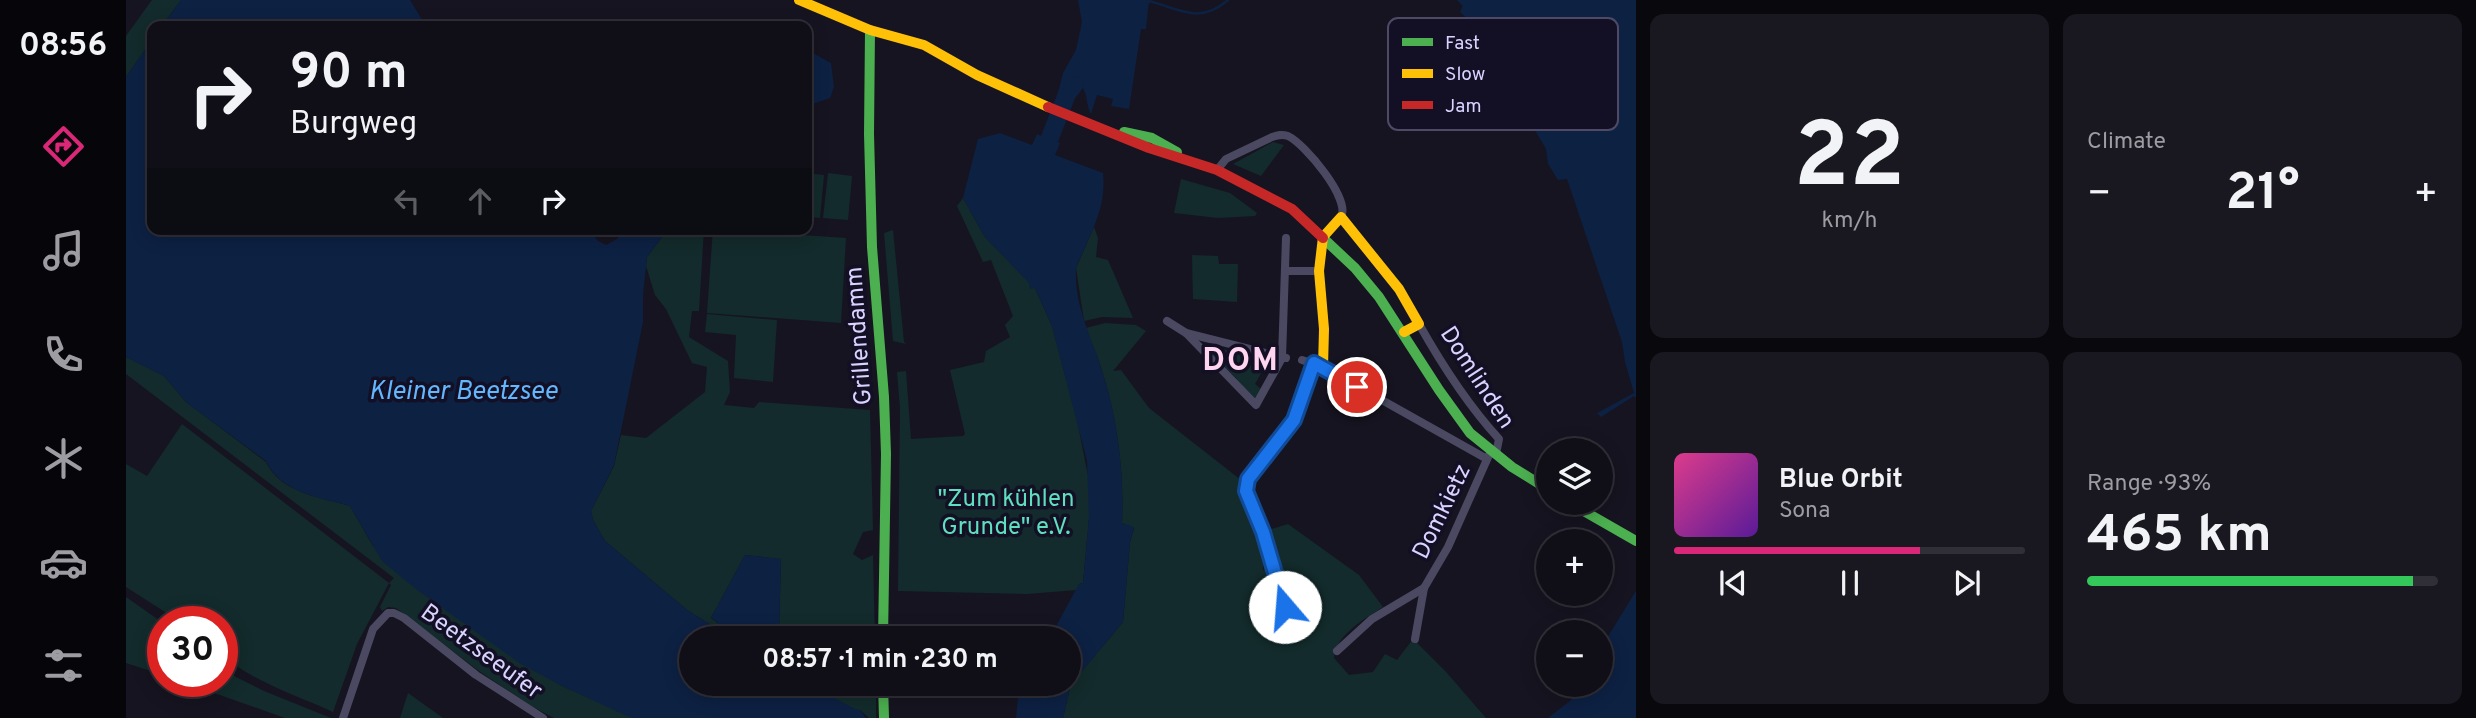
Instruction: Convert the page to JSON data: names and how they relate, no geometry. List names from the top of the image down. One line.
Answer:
{"streets":{"street":["Grillendamm","Domlinden","Domkietz","Beetzseeufer"]},"crossings":[["Grillendamm","Domlinden"],["Domlinden","Domkietz"]],"districts":["DOM"],"water":["Kleiner Beetzsee"],"parks":["\"Zum kühlen Grunde\" e.V."],"legend":["Fast","Slow","Jam"],"page":{"tabs":"08:56","tile":[["22","km/h"],"Climate",["Range · 93%","465 km"]],"turn":["90 m","Burgweg"],"heat":["−","21°","+"],"map_buttons":["+","−"],"song":["Blue Orbit","Sona"],"limit":"30","trip":"08:57 · 1 min · 230 m"}}
